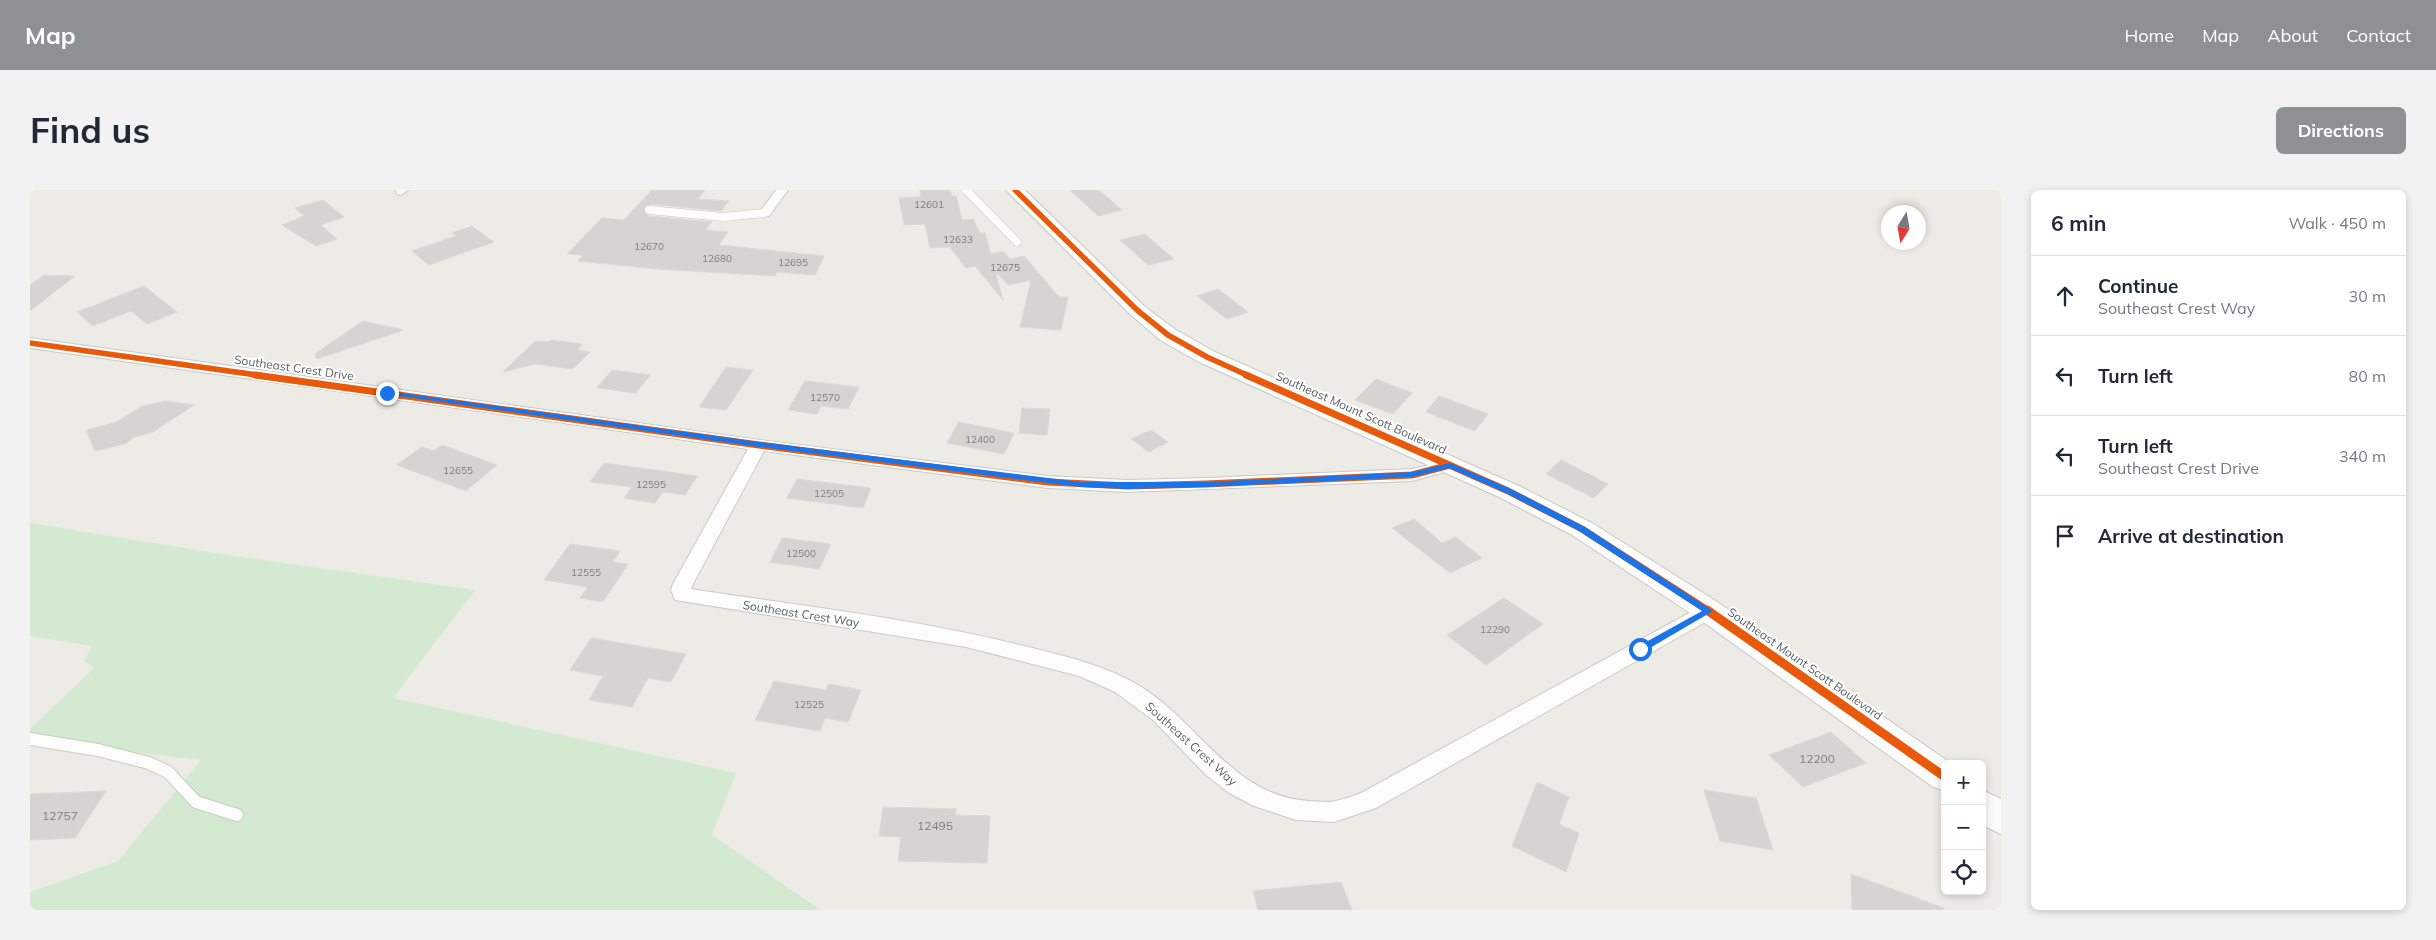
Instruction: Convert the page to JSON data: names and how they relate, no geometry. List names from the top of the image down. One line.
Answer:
{"streets":{"main road":["Southeast Mount Scott Boulevard"],"street":["Southeast Crest Drive","Southeast Crest Way"]},"crossings":[["Southeast Crest Drive","Southeast Mount Scott Boulevard"],["Southeast Crest Drive","Southeast Crest Way"],["Southeast Mount Scott Boulevard","Southeast Crest Way"]],"house_numbers":["12601","12633","12670","12680","12695","12675","12570","12400","12655","12595","12505","12500","12555","12290","12525","12200","12757","12495"],"north":"bottom","page":{"header":"Map","nav":["Home","Map","About","Contact"],"buttons":"Directions","title":"Find us","heading":["6 min","Walk · 450 m"],"list":[["Continue","Southeast Crest Way","30 m"],["Turn left","80 m"],["Turn left","Southeast Crest Drive","340 m"],"Arrive at destination"],"map_buttons":["+","−"]}}
